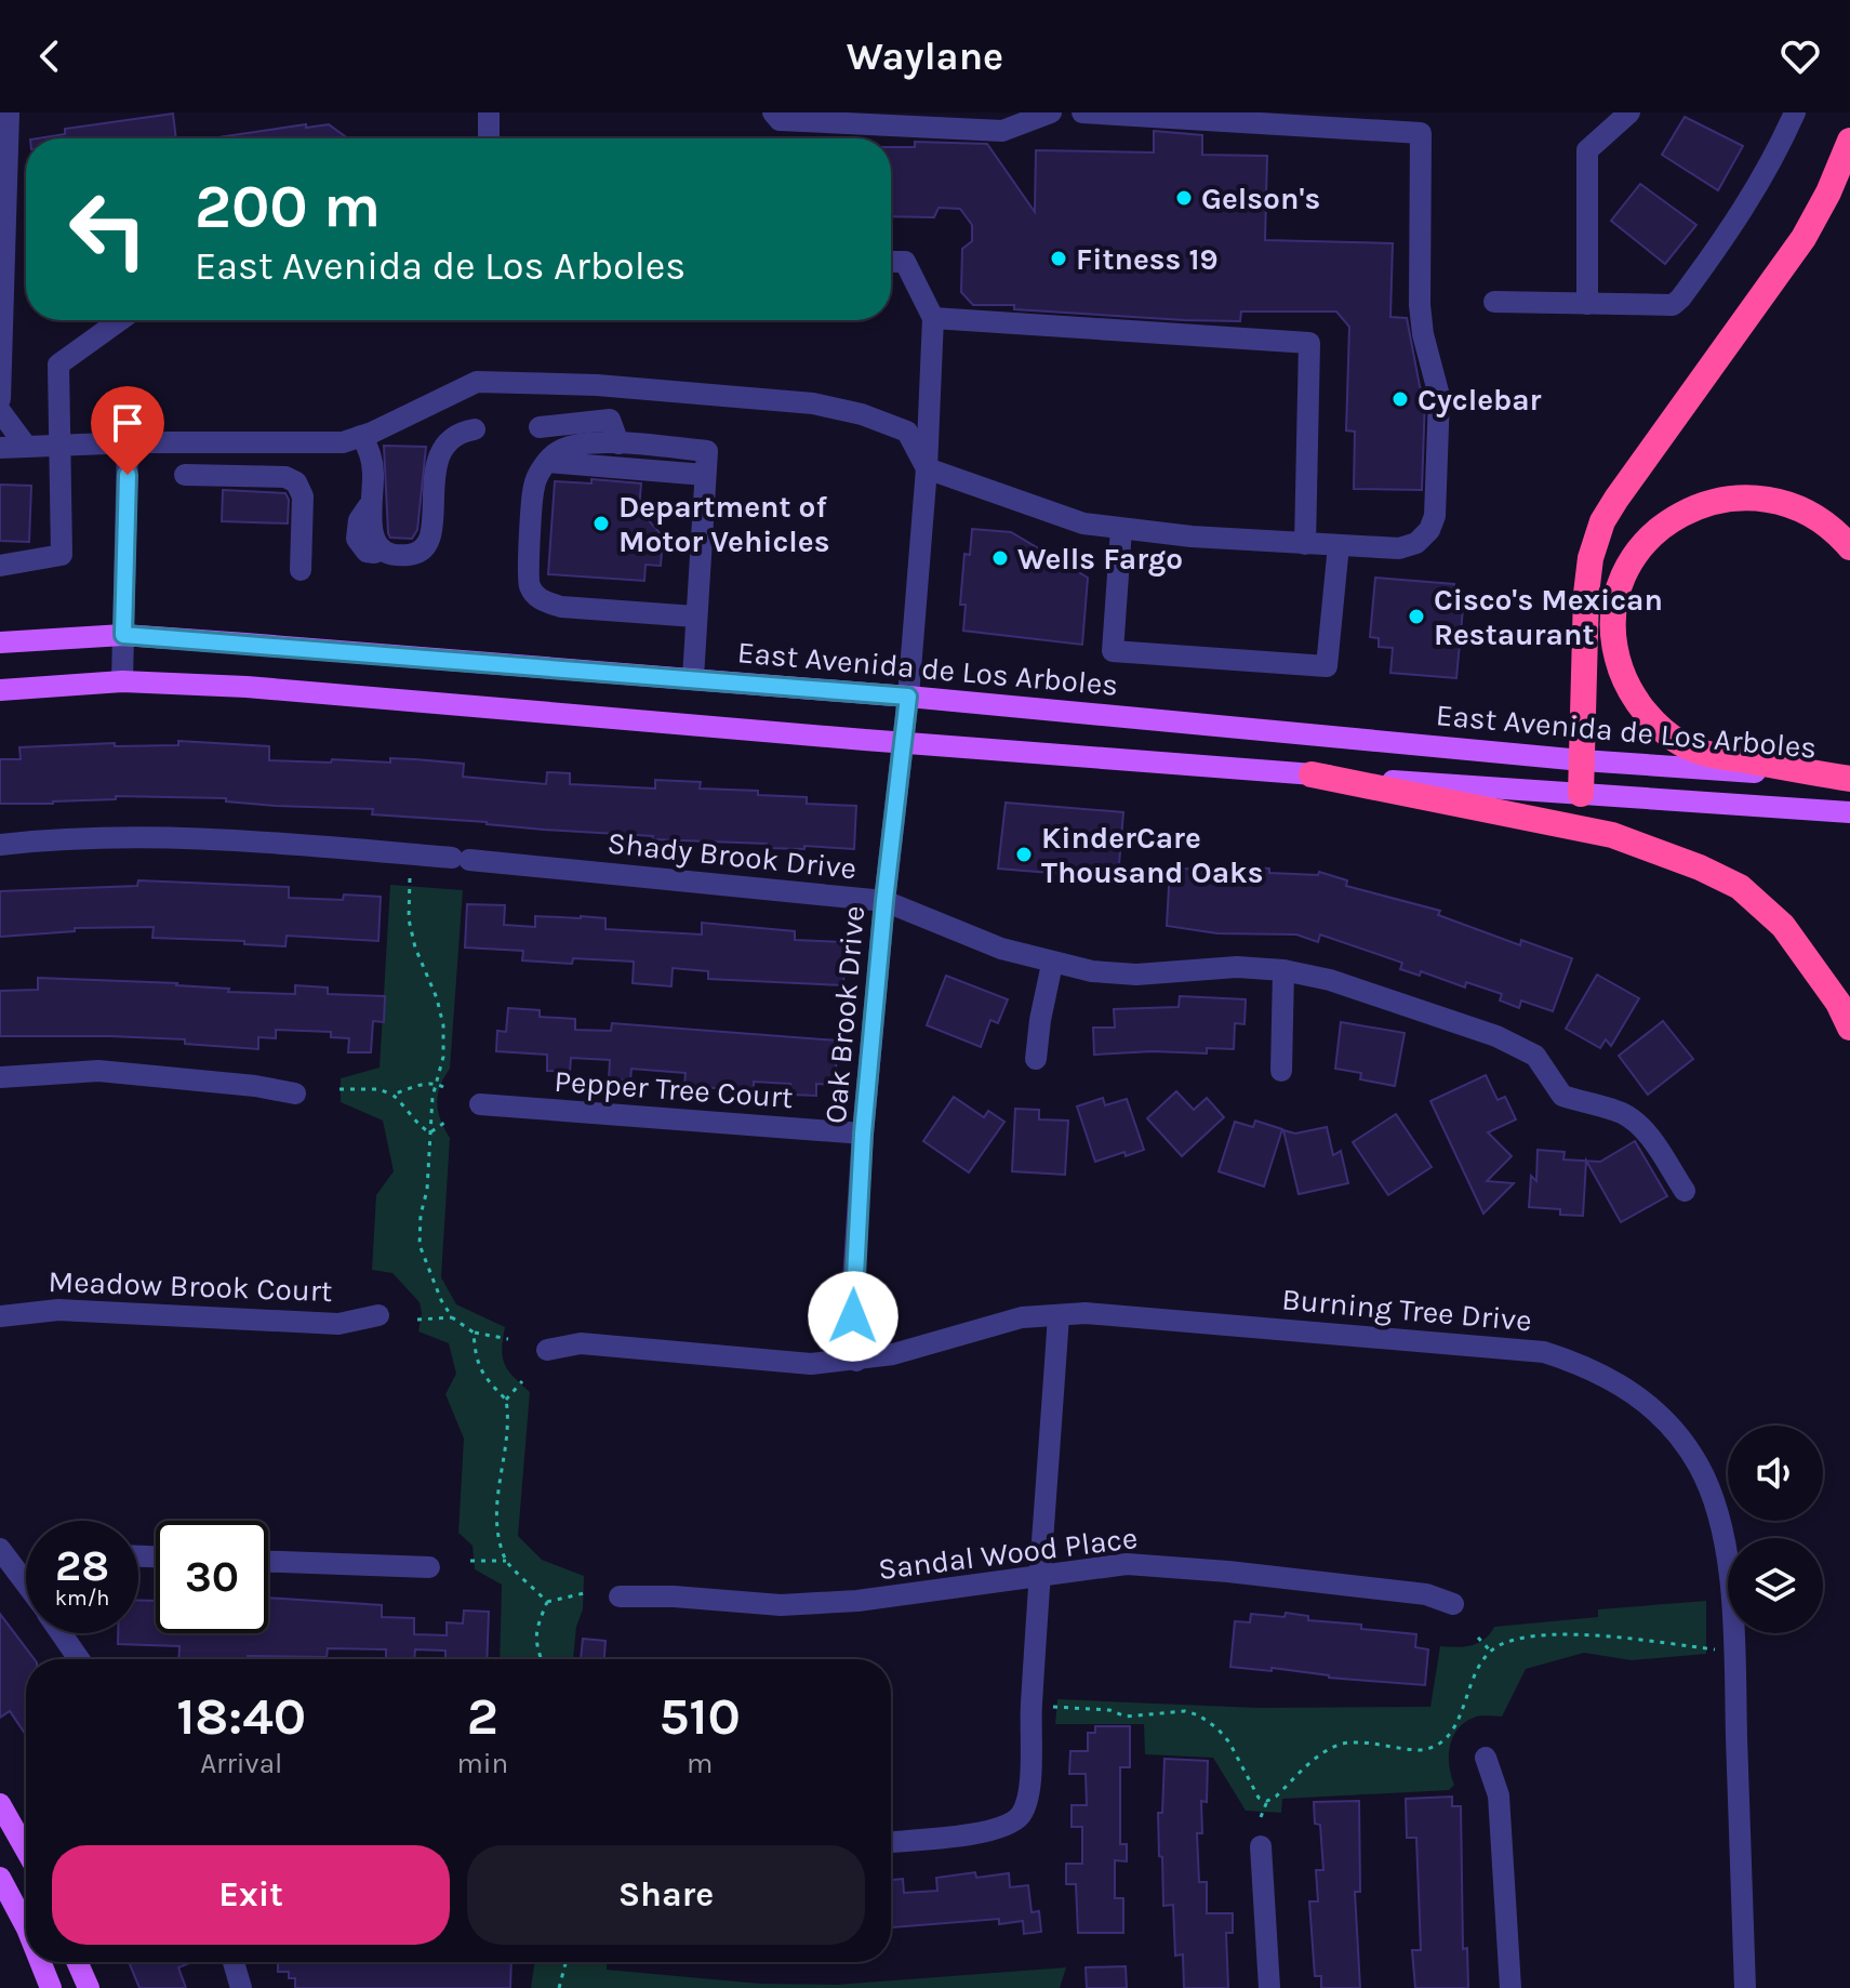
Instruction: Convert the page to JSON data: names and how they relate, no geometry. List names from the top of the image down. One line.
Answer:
{"streets":{"main road":["East Avenida de Los Arboles"],"street":["Shady Brook Drive","Oak Brook Drive","Pepper Tree Court","Meadow Brook Court","Burning Tree Drive","Sandal Wood Place"]},"crossings":[["East Avenida de Los Arboles","Oak Brook Drive"],["Shady Brook Drive","Oak Brook Drive"],["Oak Brook Drive","Pepper Tree Court"],["Oak Brook Drive","Burning Tree Drive"]],"places":["Gelson's","Fitness 19","Cyclebar","Department of Motor Vehicles","Wells Fargo","Cisco's Mexican Restaurant","KinderCare Thousand Oaks"],"page":{"header":"Waylane","turn":["200 m","East Avenida de Los Arboles"],"speed":"28 km/h","limit":"30","eta":["18:40","Arrival","2","min","510","m"],"buttons":["Exit","Share"]}}
